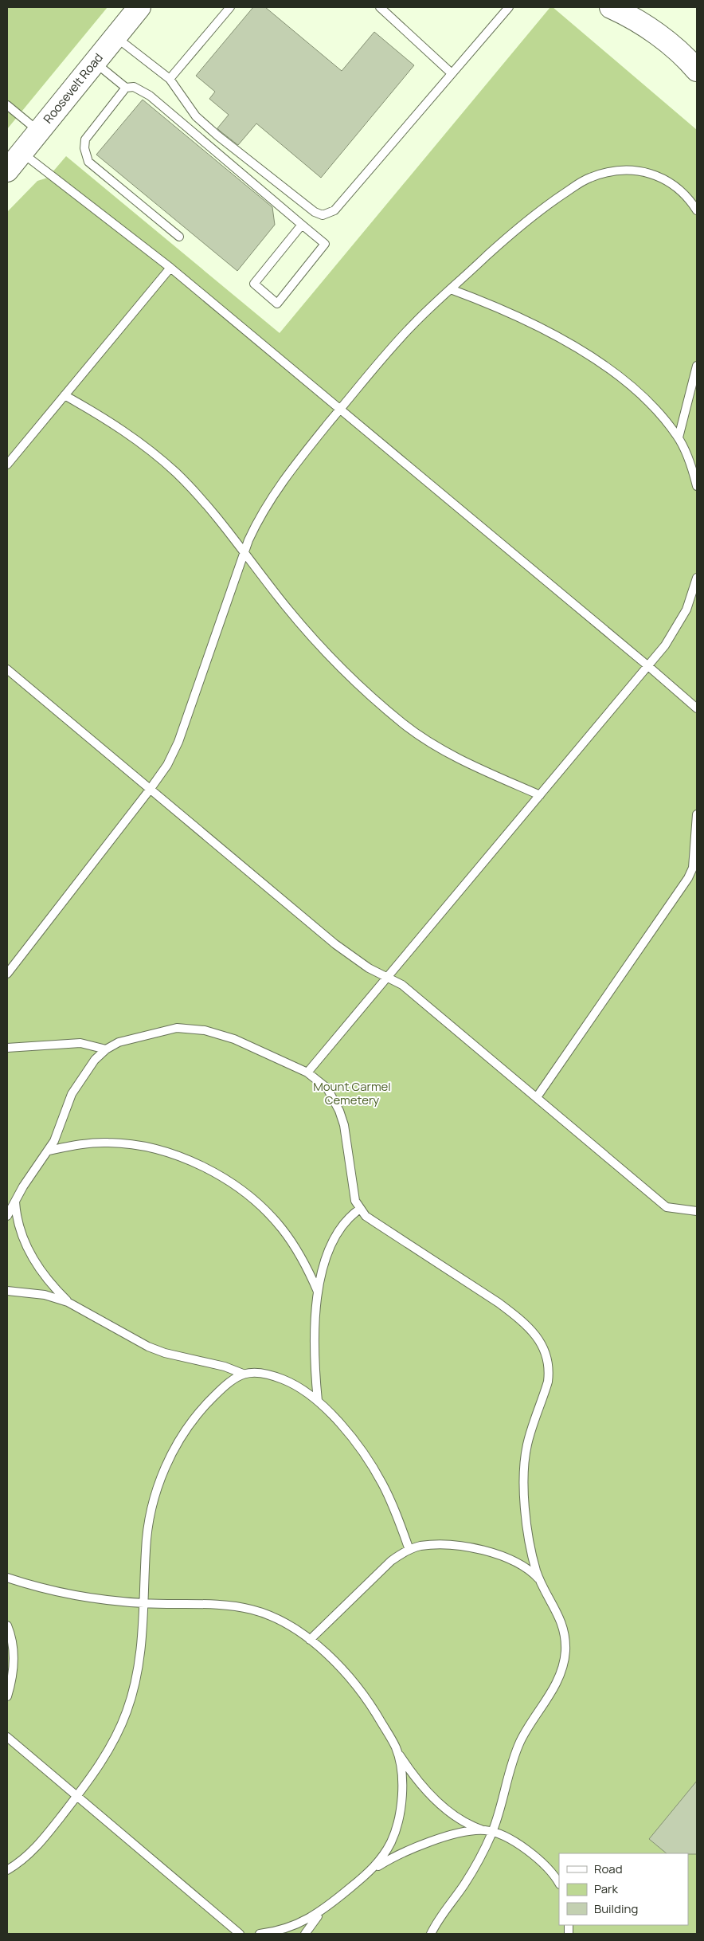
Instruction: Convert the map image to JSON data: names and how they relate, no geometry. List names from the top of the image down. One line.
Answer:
{"streets":{"main road":["Roosevelt Road"]},"parks":["Mount Carmel Cemetery"],"legend":["Road","Park","Building"]}
